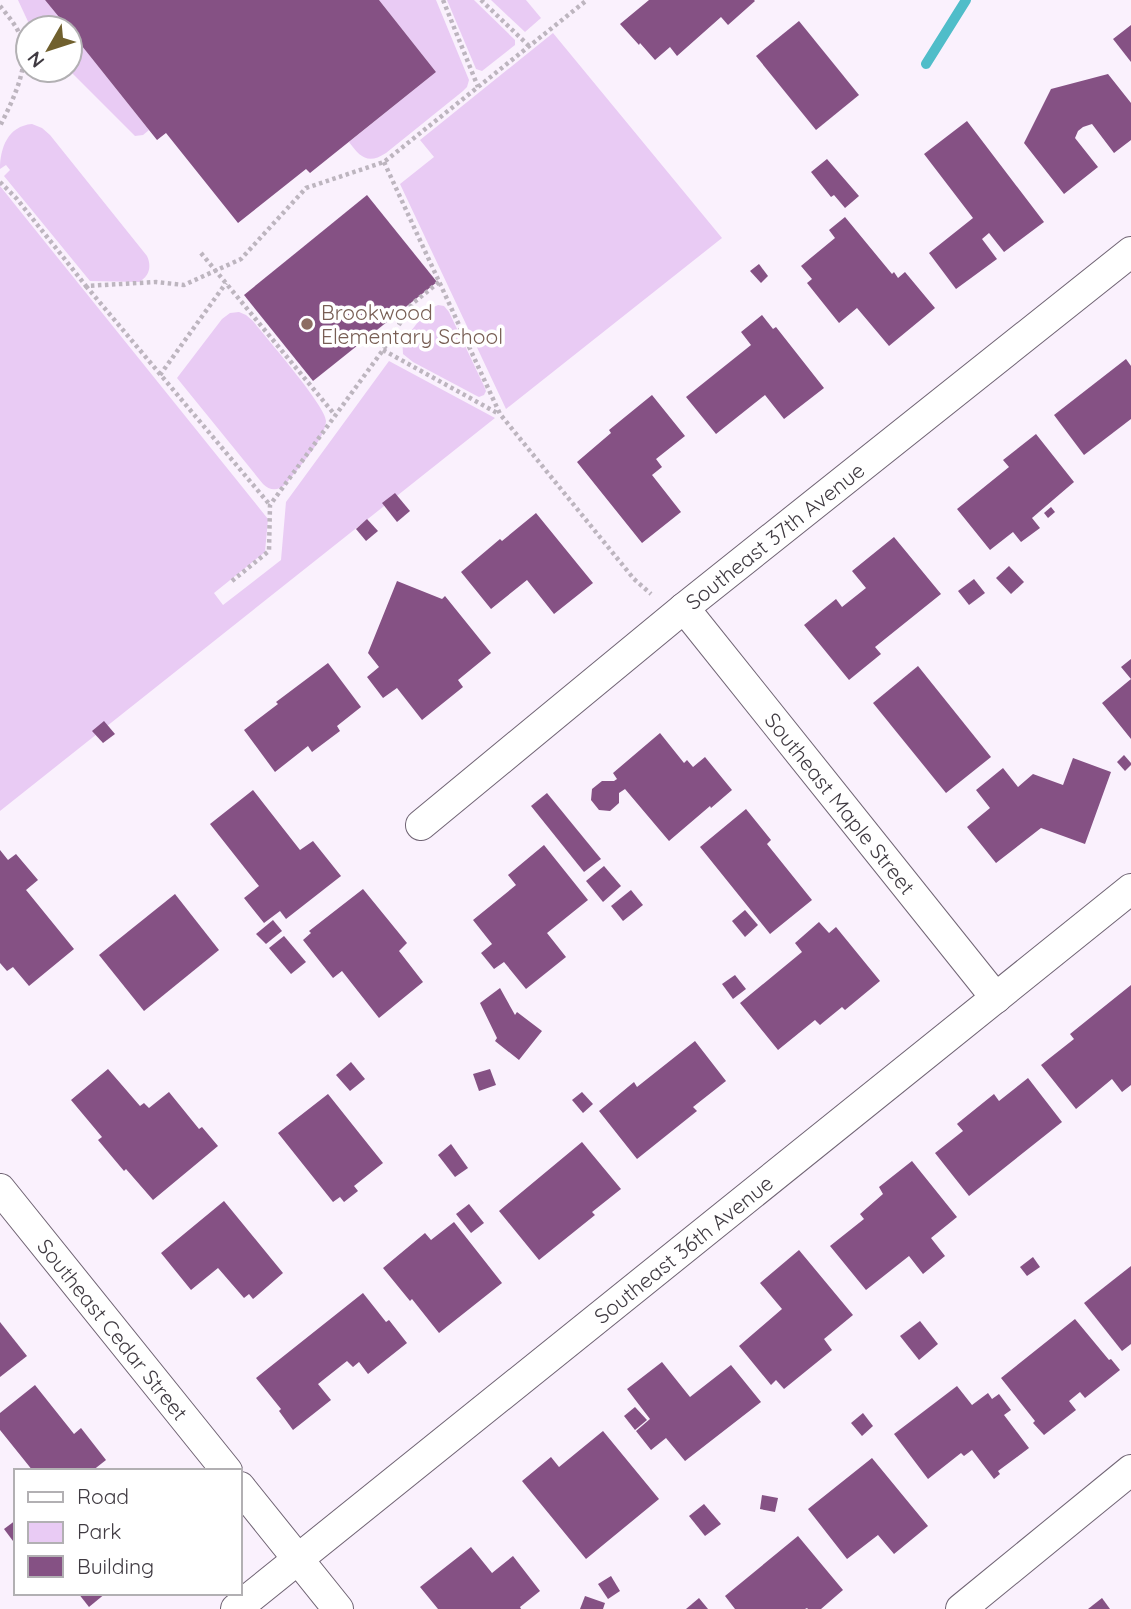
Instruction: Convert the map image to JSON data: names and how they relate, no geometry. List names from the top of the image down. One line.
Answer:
{"streets":{"street":["Southeast 37th Avenue","Southeast Maple Street","Southeast 36th Avenue","Southeast Cedar Street"]},"crossings":[["Southeast 37th Avenue","Southeast Maple Street"],["Southeast Maple Street","Southeast 36th Avenue"]],"places":["Brookwood Elementary School"],"legend":["Road","Park","Building"],"north":"bottom left"}
